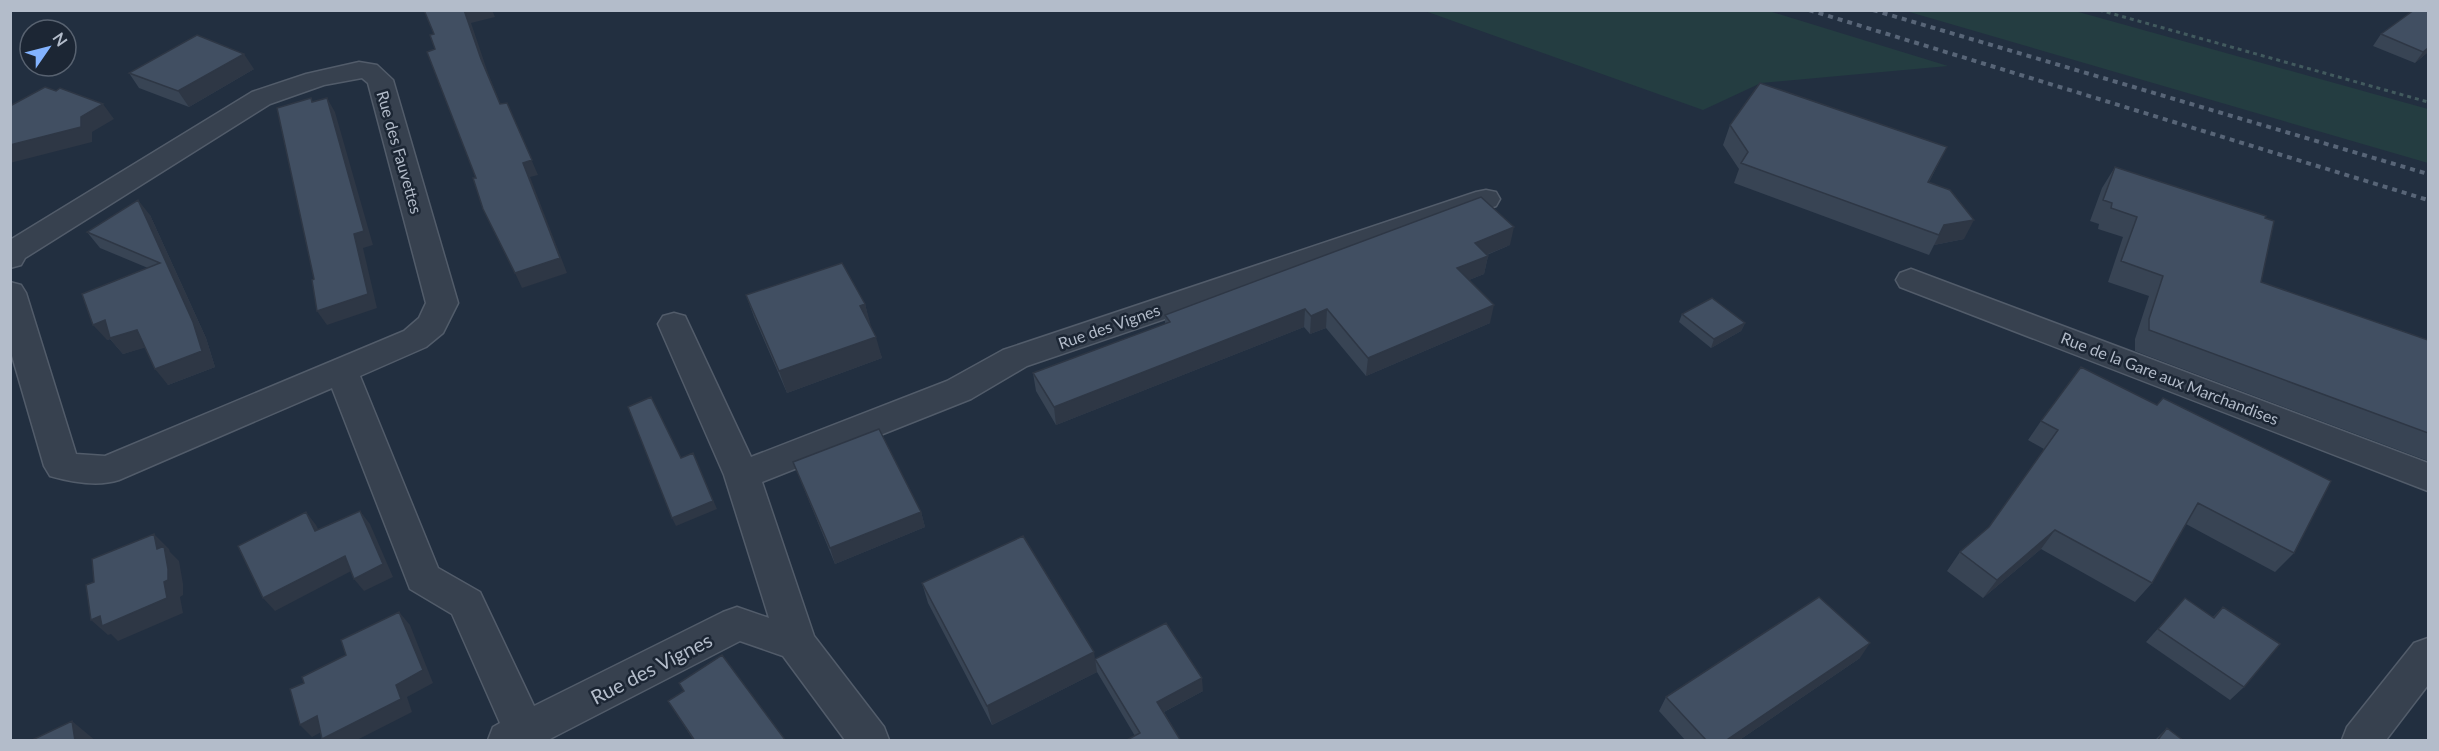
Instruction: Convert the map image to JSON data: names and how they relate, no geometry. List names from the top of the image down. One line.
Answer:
{"streets":{"street":["Rue des Fauvettes","Rue des Vignes","Rue de la Gare aux Marchandises"]},"north":"top right"}
